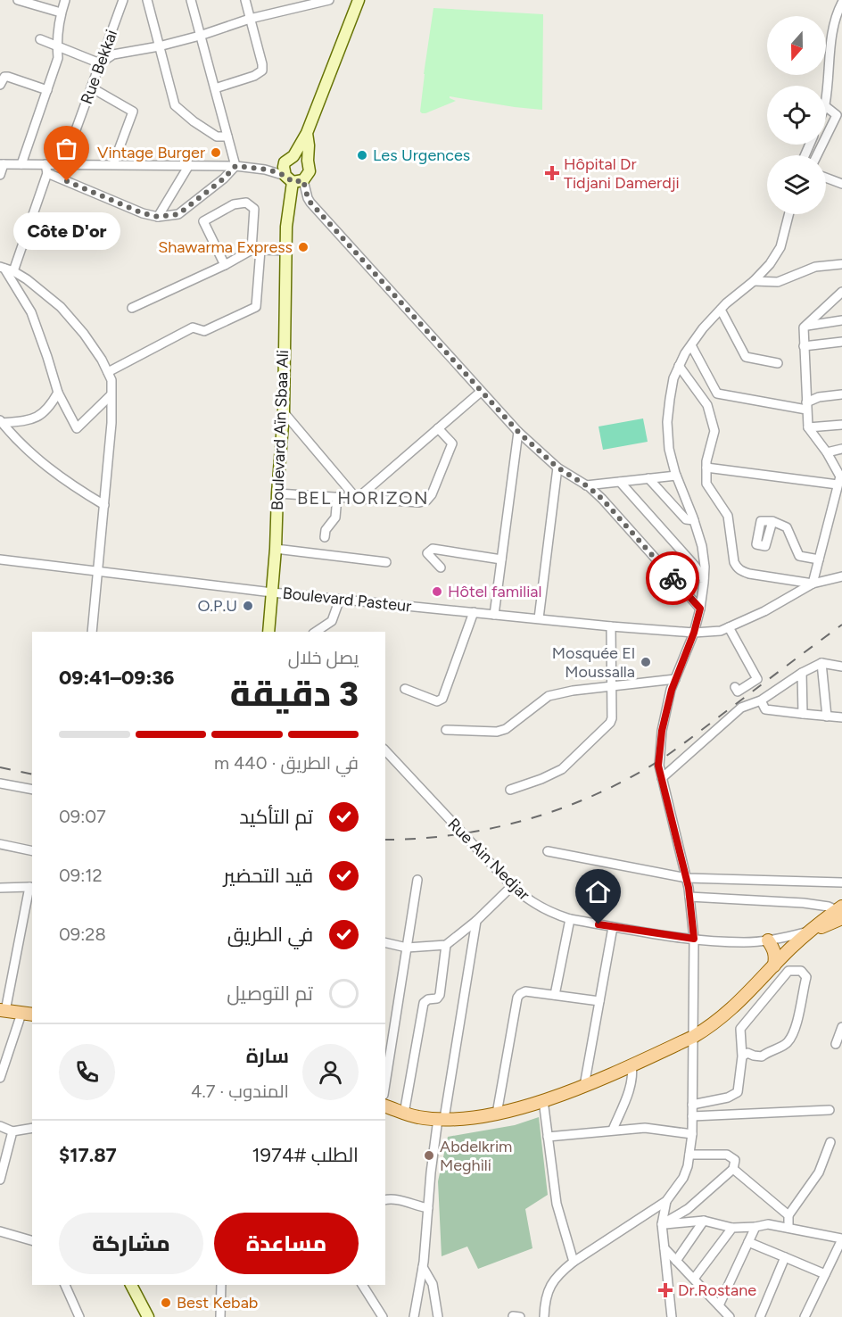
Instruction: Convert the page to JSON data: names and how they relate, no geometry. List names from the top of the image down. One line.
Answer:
{"streets":{"main road":["Boulevard Aïn Sbaa Ali"],"street":["Rue Bekkai","Boulevard Pasteur","Rue Ain Nedjar"]},"crossings":[["Boulevard Aïn Sbaa Ali","Boulevard Pasteur"]],"districts":["BEL HORIZON"],"places":{"other":["Vintage Burger","Les Urgences","Côte D'or","Shawarma Express","Hôtel familial","O.P.U","Mosquée El Moussalla","Abdelkrim Meghili","Best Kebab"],"health":["Hôpital Dr Tidjani Damerdji","Dr.Rostane"]},"north":"bottom","page":{"bubble":"Côte D'or","heading":["3 دقيقة","يصل خلال","09:36–09:41"],"panel":["سارة","المندوب · 4.7","الطلب #1974","$17.87"],"bar":"في الطريق · 440 m","list":[["تم التأكيد","09:07"],["قيد التحضير","09:12"],["في الطريق","09:28"],"تم التوصيل"],"buttons":["مساعدة","مشاركة"]}}
